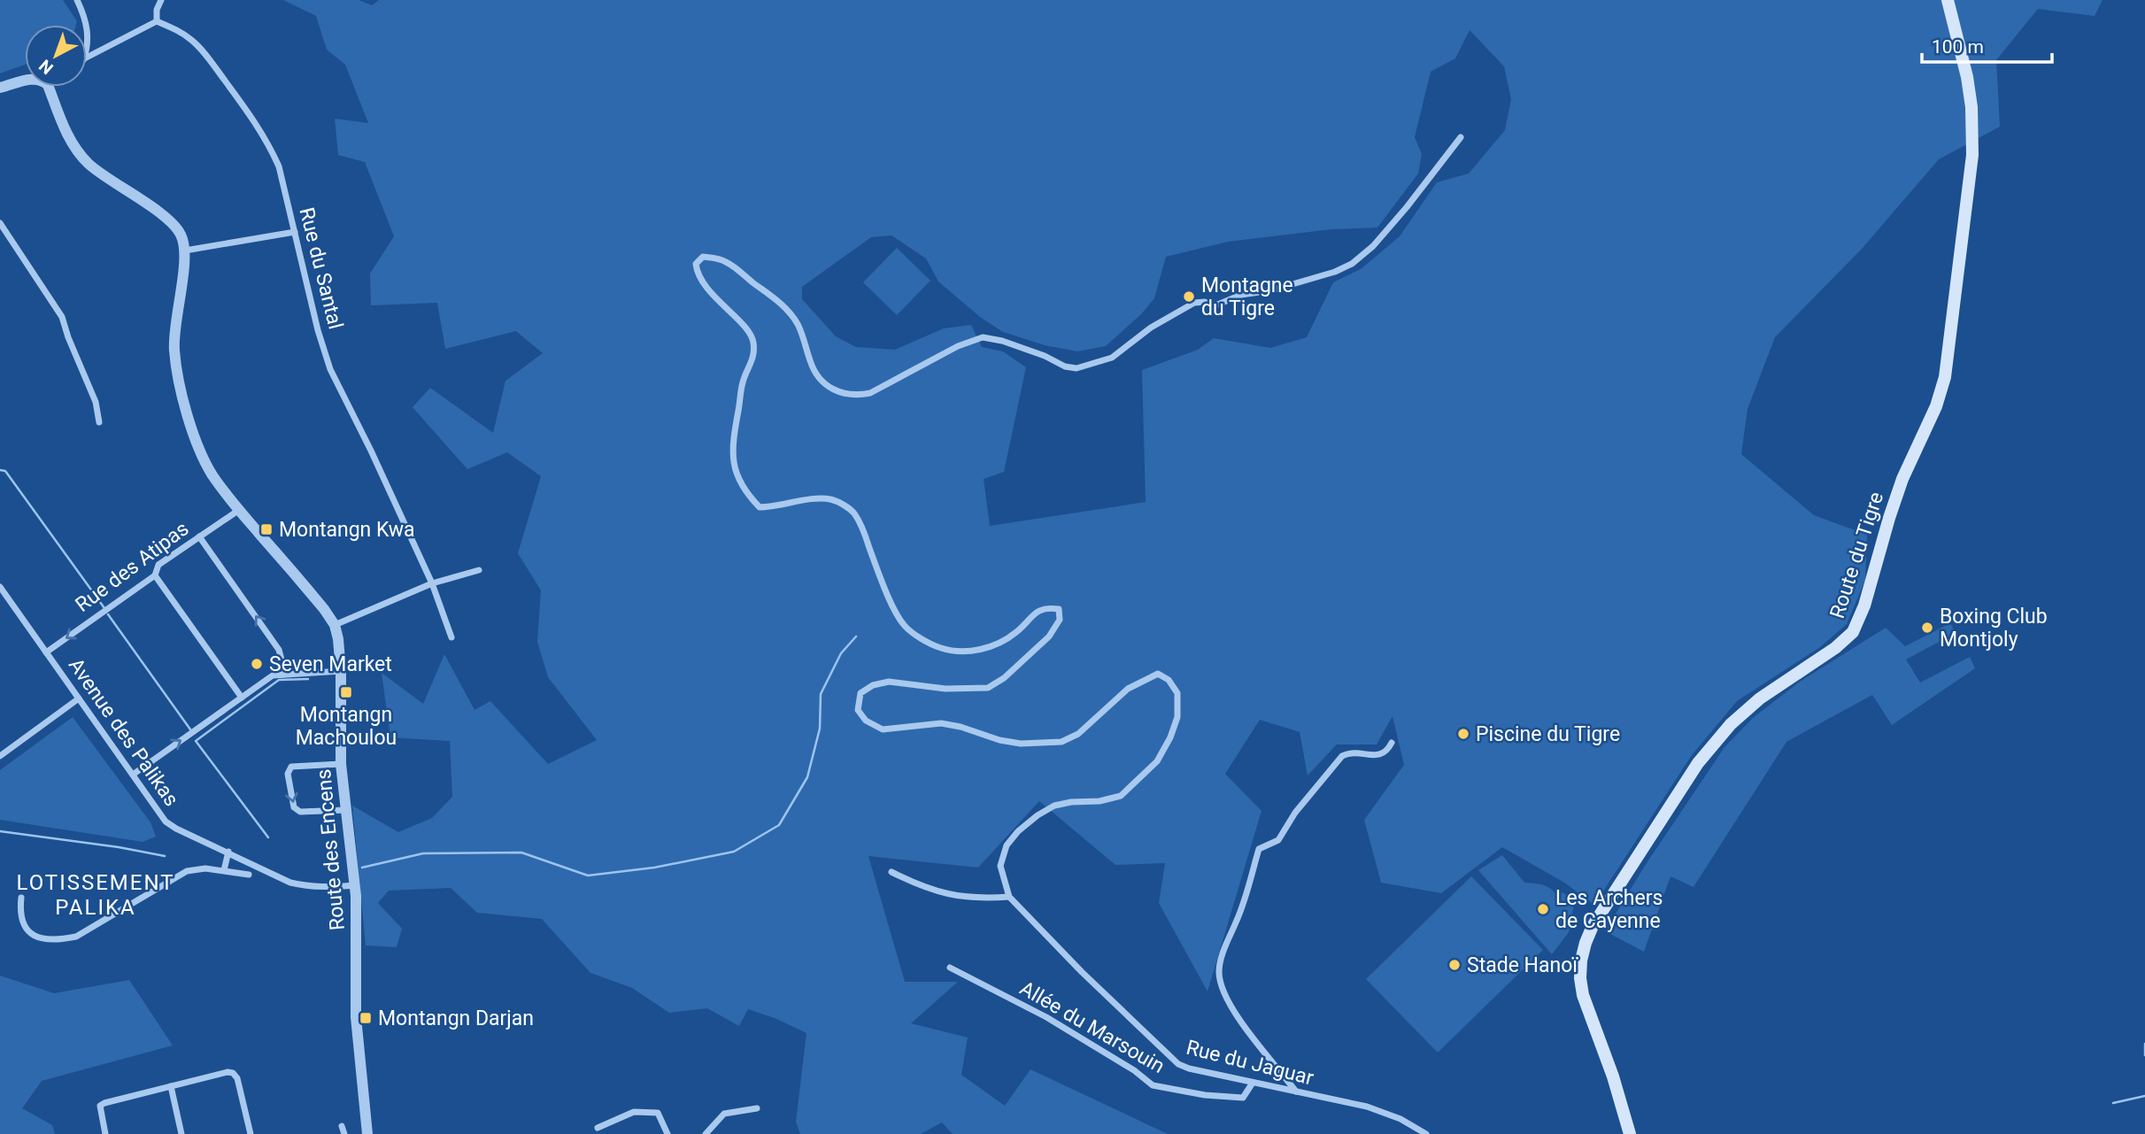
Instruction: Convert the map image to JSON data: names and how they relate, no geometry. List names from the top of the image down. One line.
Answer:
{"streets":{"main road":["Route du Tigre"],"street":["Rue du Santal","Rue des Atipas","Avenue des Palikas","Route des Encens","Allée du Marsouin","Rue du Jaguar"]},"crossings":[["Rue des Atipas","Avenue des Palikas"],["Rue des Atipas","Route des Encens"],["Avenue des Palikas","Route des Encens"],["Allée du Marsouin","Rue du Jaguar"]],"one_way":["Rue des Atipas"],"districts":["LOTISSEMENT PALIKA"],"places":{"other":["Montagne du Tigre","Boxing Club Montjoly","Seven Market","Piscine du Tigre","Les Archers de Cayenne","Stade Hanoï"],"transit":["Montangn Kwa","Montangn Machoulou","Montangn Darjan"]},"scale_bar":"100 m","north":"bottom left"}
